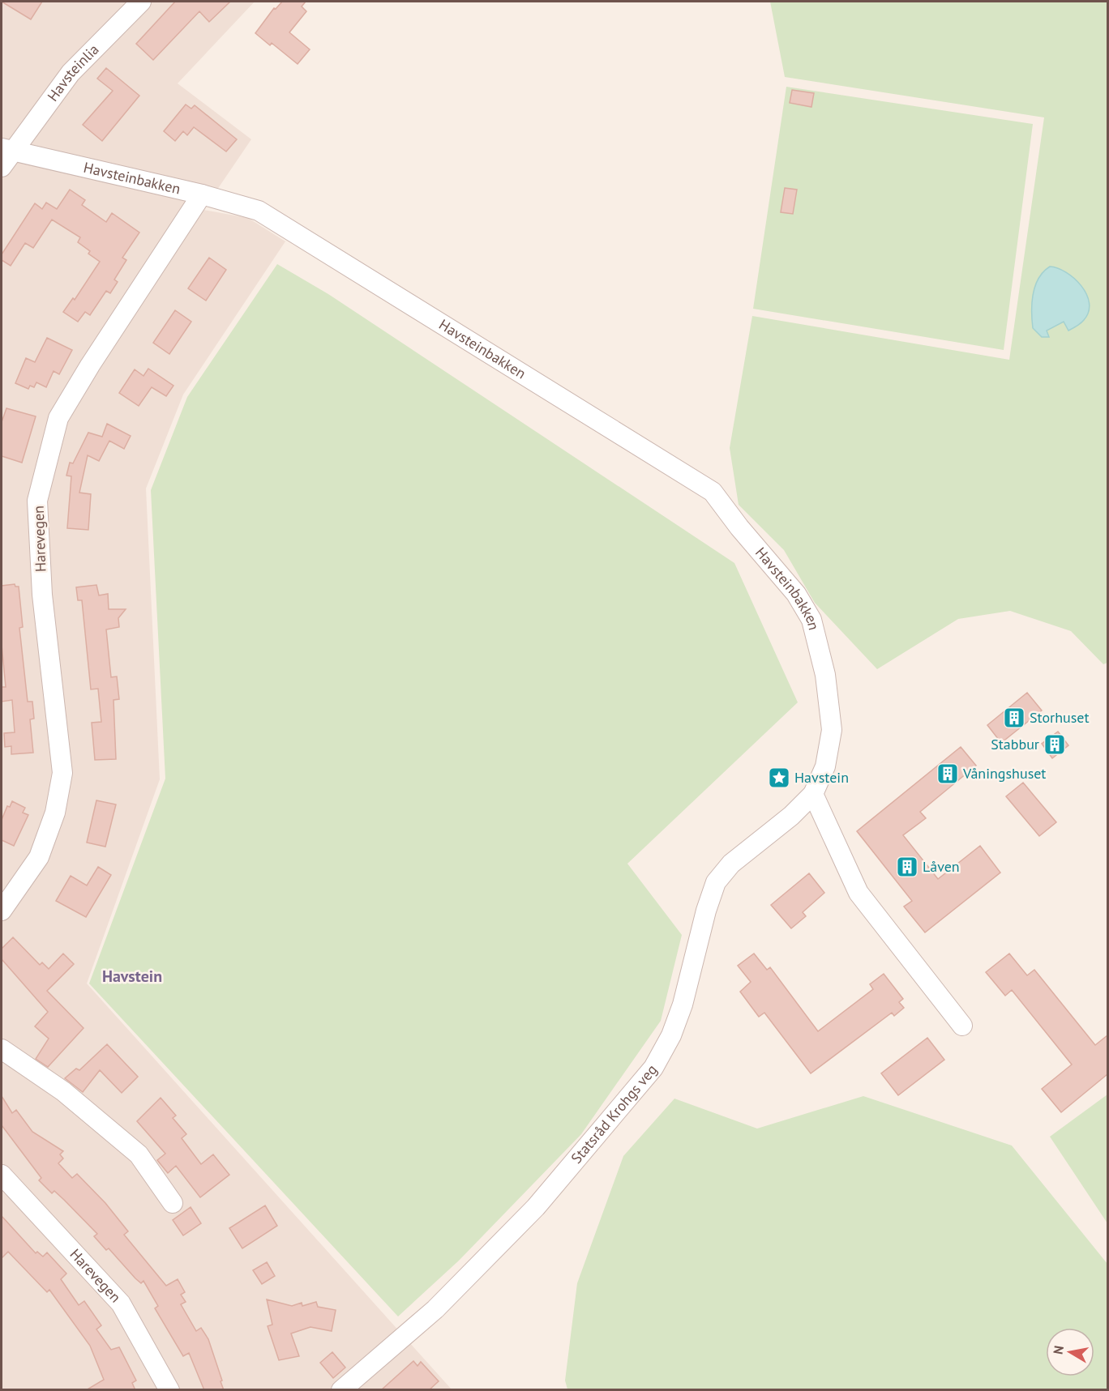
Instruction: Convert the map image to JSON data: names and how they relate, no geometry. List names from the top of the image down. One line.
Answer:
{"streets":{"street":["Havsteinlia","Havsteinbakken","Harevegen","Statsråd Krohgs veg"]},"crossings":[["Havsteinlia","Havsteinbakken"],["Havsteinbakken","Harevegen"],["Havsteinbakken","Statsråd Krohgs veg"]],"districts":["Havstein"],"places":{"building":["Storhuset","Stabbur","Våningshuset","Låven"],"place":["Havstein"]},"north":"left"}
